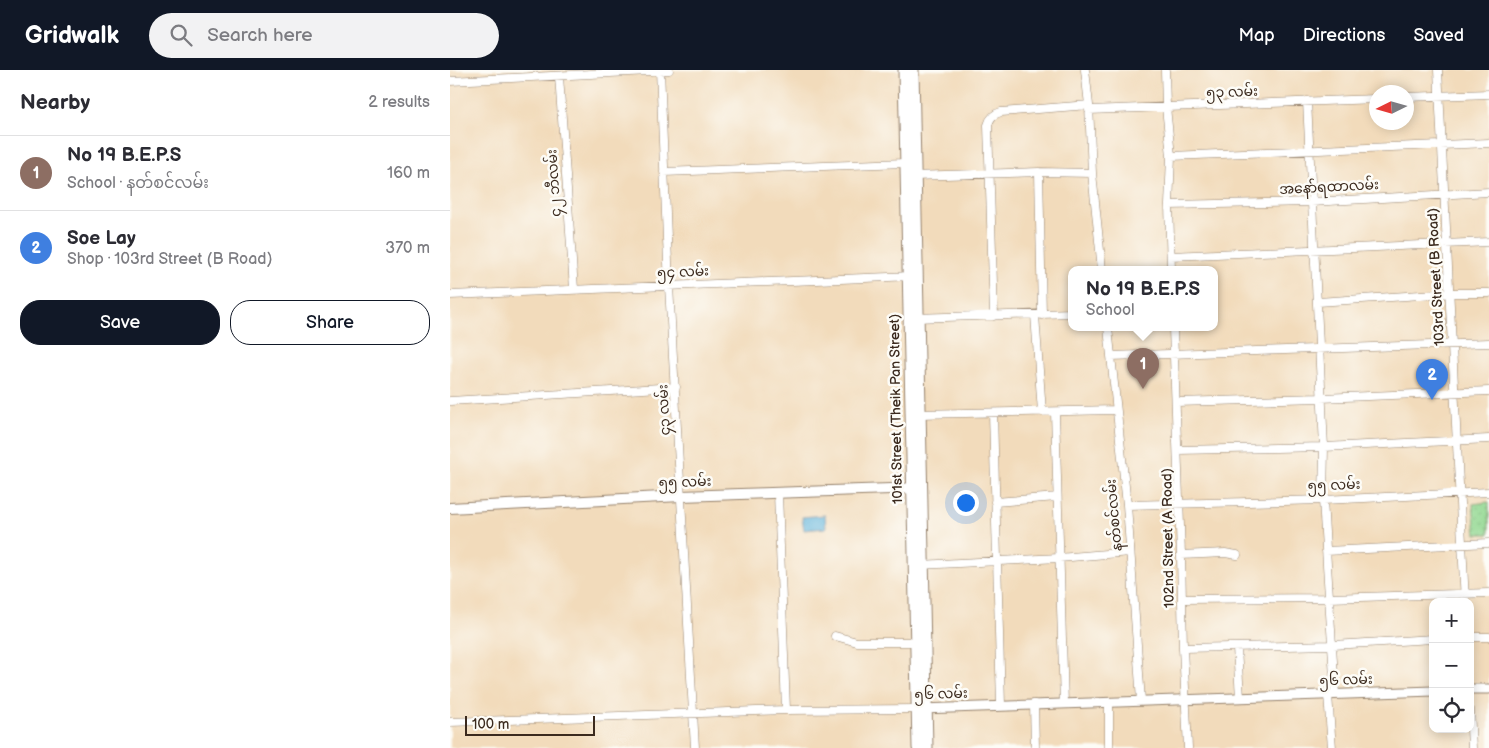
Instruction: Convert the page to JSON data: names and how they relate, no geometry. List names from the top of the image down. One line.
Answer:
{"streets":{"main road":["101st Street (Theik Pan Street)","၅၅ လမ်း"],"street":["၅၃ လမ်း","၄၂ ဘီလမ်း","အနော်ရထာလမ်း","၅၄ လမ်း","103rd Street (B Road)","၄၃ လမ်း","နတ်စင်လမ်း","102nd Street (A Road)","၅၆ လမ်း"]},"crossings":[["၄၂ ဘီလမ်း","၅၄ လမ်း"],["အနော်ရထာလမ်း","103rd Street (B Road)"],["၅၄ လမ်း","101st Street (Theik Pan Street)"],["၅၄ လမ်း","၄၃ လမ်း"],["103rd Street (B Road)","၅၅ လမ်း"],["101st Street (Theik Pan Street)","၅၅ လမ်း"],["101st Street (Theik Pan Street)","၅၆ လမ်း"],["၄၃ လမ်း","၅၅ လမ်း"],["၄၃ လမ်း","၅၆ လမ်း"],["၅၅ လမ်း","နတ်စင်လမ်း"],["၅၅ လမ်း","102nd Street (A Road)"],["နတ်စင်လမ်း","၅၆ လမ်း"],["102nd Street (A Road)","၅၆ လမ်း"]],"scale_bar":"100 m","north":"left","page":{"header":"Gridwalk","search":"Search here","nav":["Map","Directions","Saved"],"heading":["Nearby","2 results"],"list":[{"mark":"1","name":"No 19 B.E.P.S","note":"School · နတ်စင်လမ်း","value":"160 m"},{"mark":"2","name":"Soe Lay","note":"Shop · 103rd Street (B Road)","value":"370 m"}],"popup":["No 19 B.E.P.S","School"],"buttons":["Save","Share"],"pins":["1","2"],"map_buttons":["+","−"],"scale":"100 m"}}
